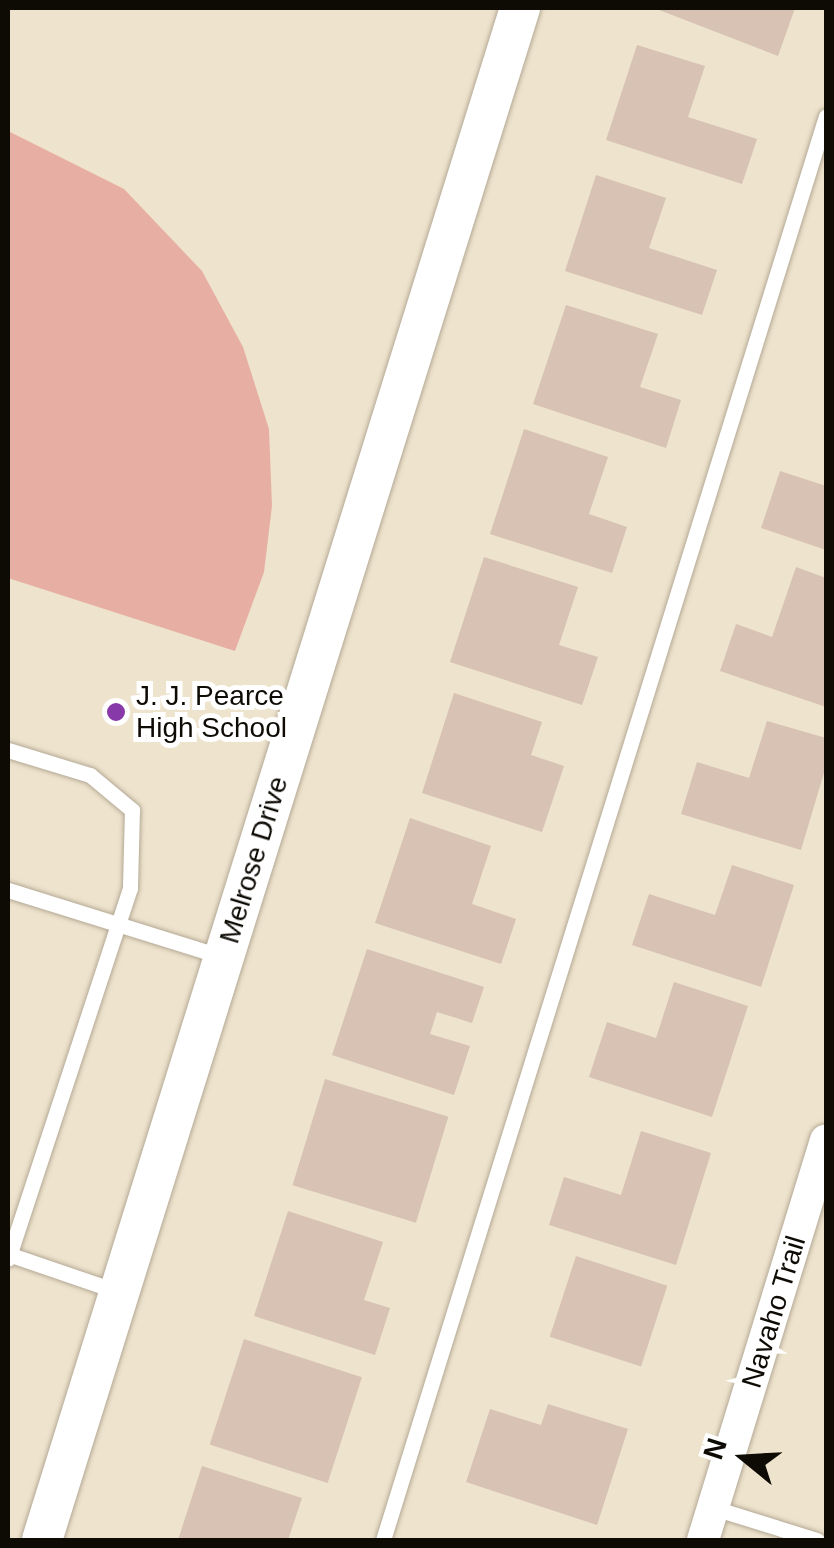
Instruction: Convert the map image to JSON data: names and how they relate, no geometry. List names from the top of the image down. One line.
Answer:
{"streets":{"street":["Melrose Drive","Navaho Trail"]},"places":["J. J. Pearce High School"],"north":"left"}
